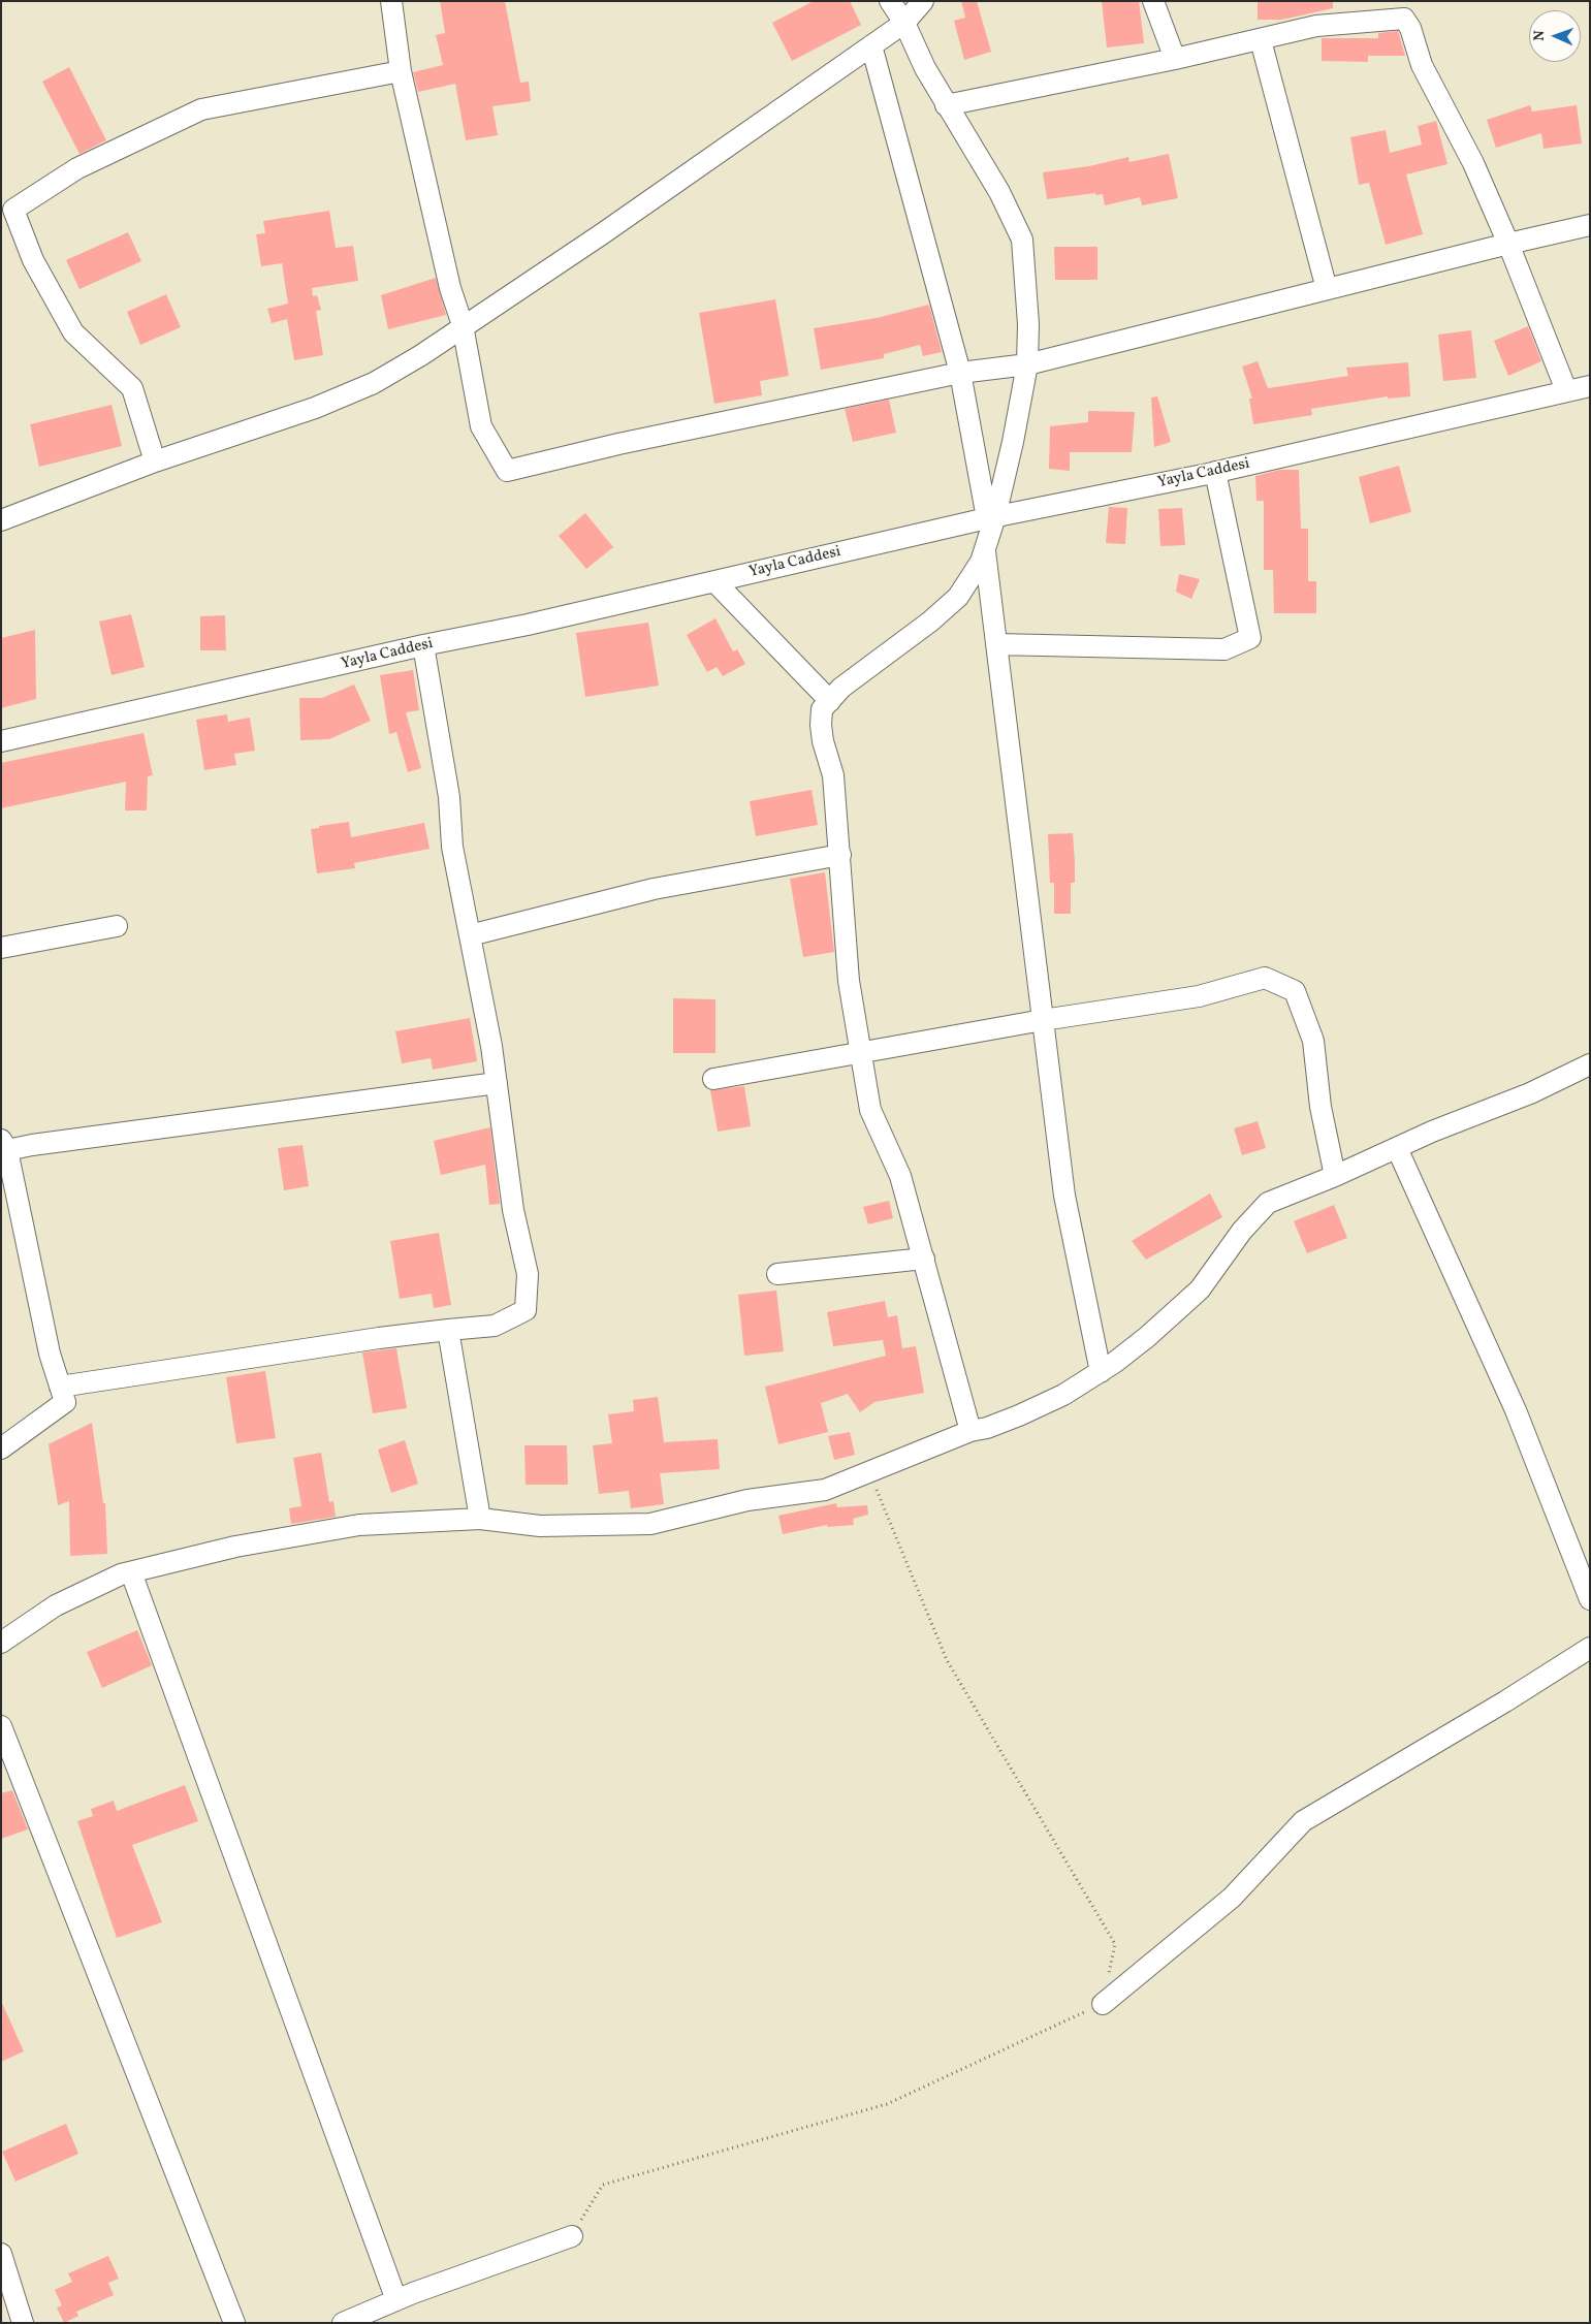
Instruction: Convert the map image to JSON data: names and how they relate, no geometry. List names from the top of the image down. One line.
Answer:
{"streets":{"street":["Yayla Caddesi"]},"north":"left"}
